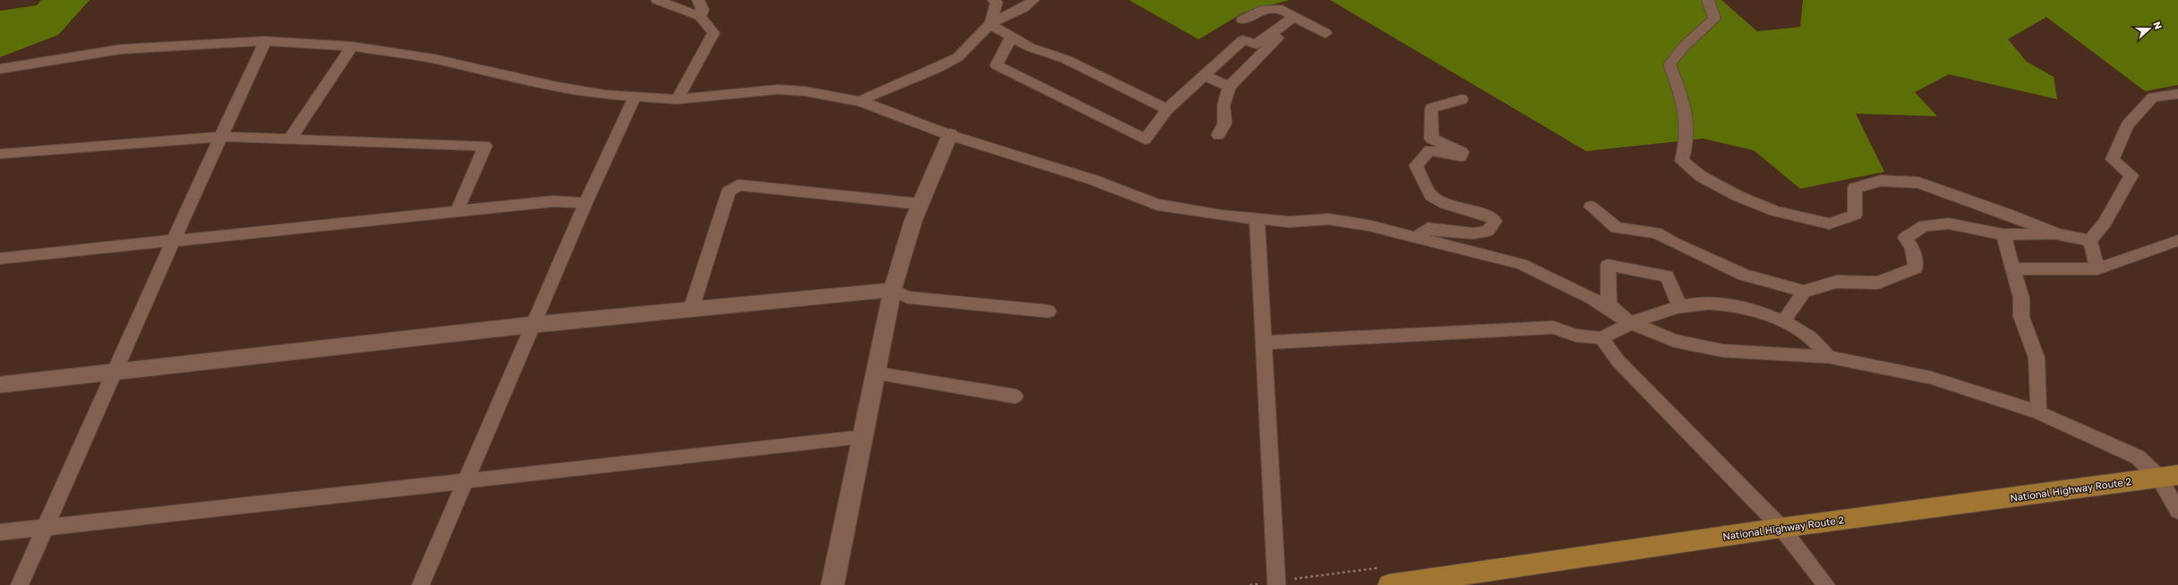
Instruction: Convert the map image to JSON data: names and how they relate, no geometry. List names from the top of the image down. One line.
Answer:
{"streets":{"highway":["National Highway Route 2"]},"north":"right"}
